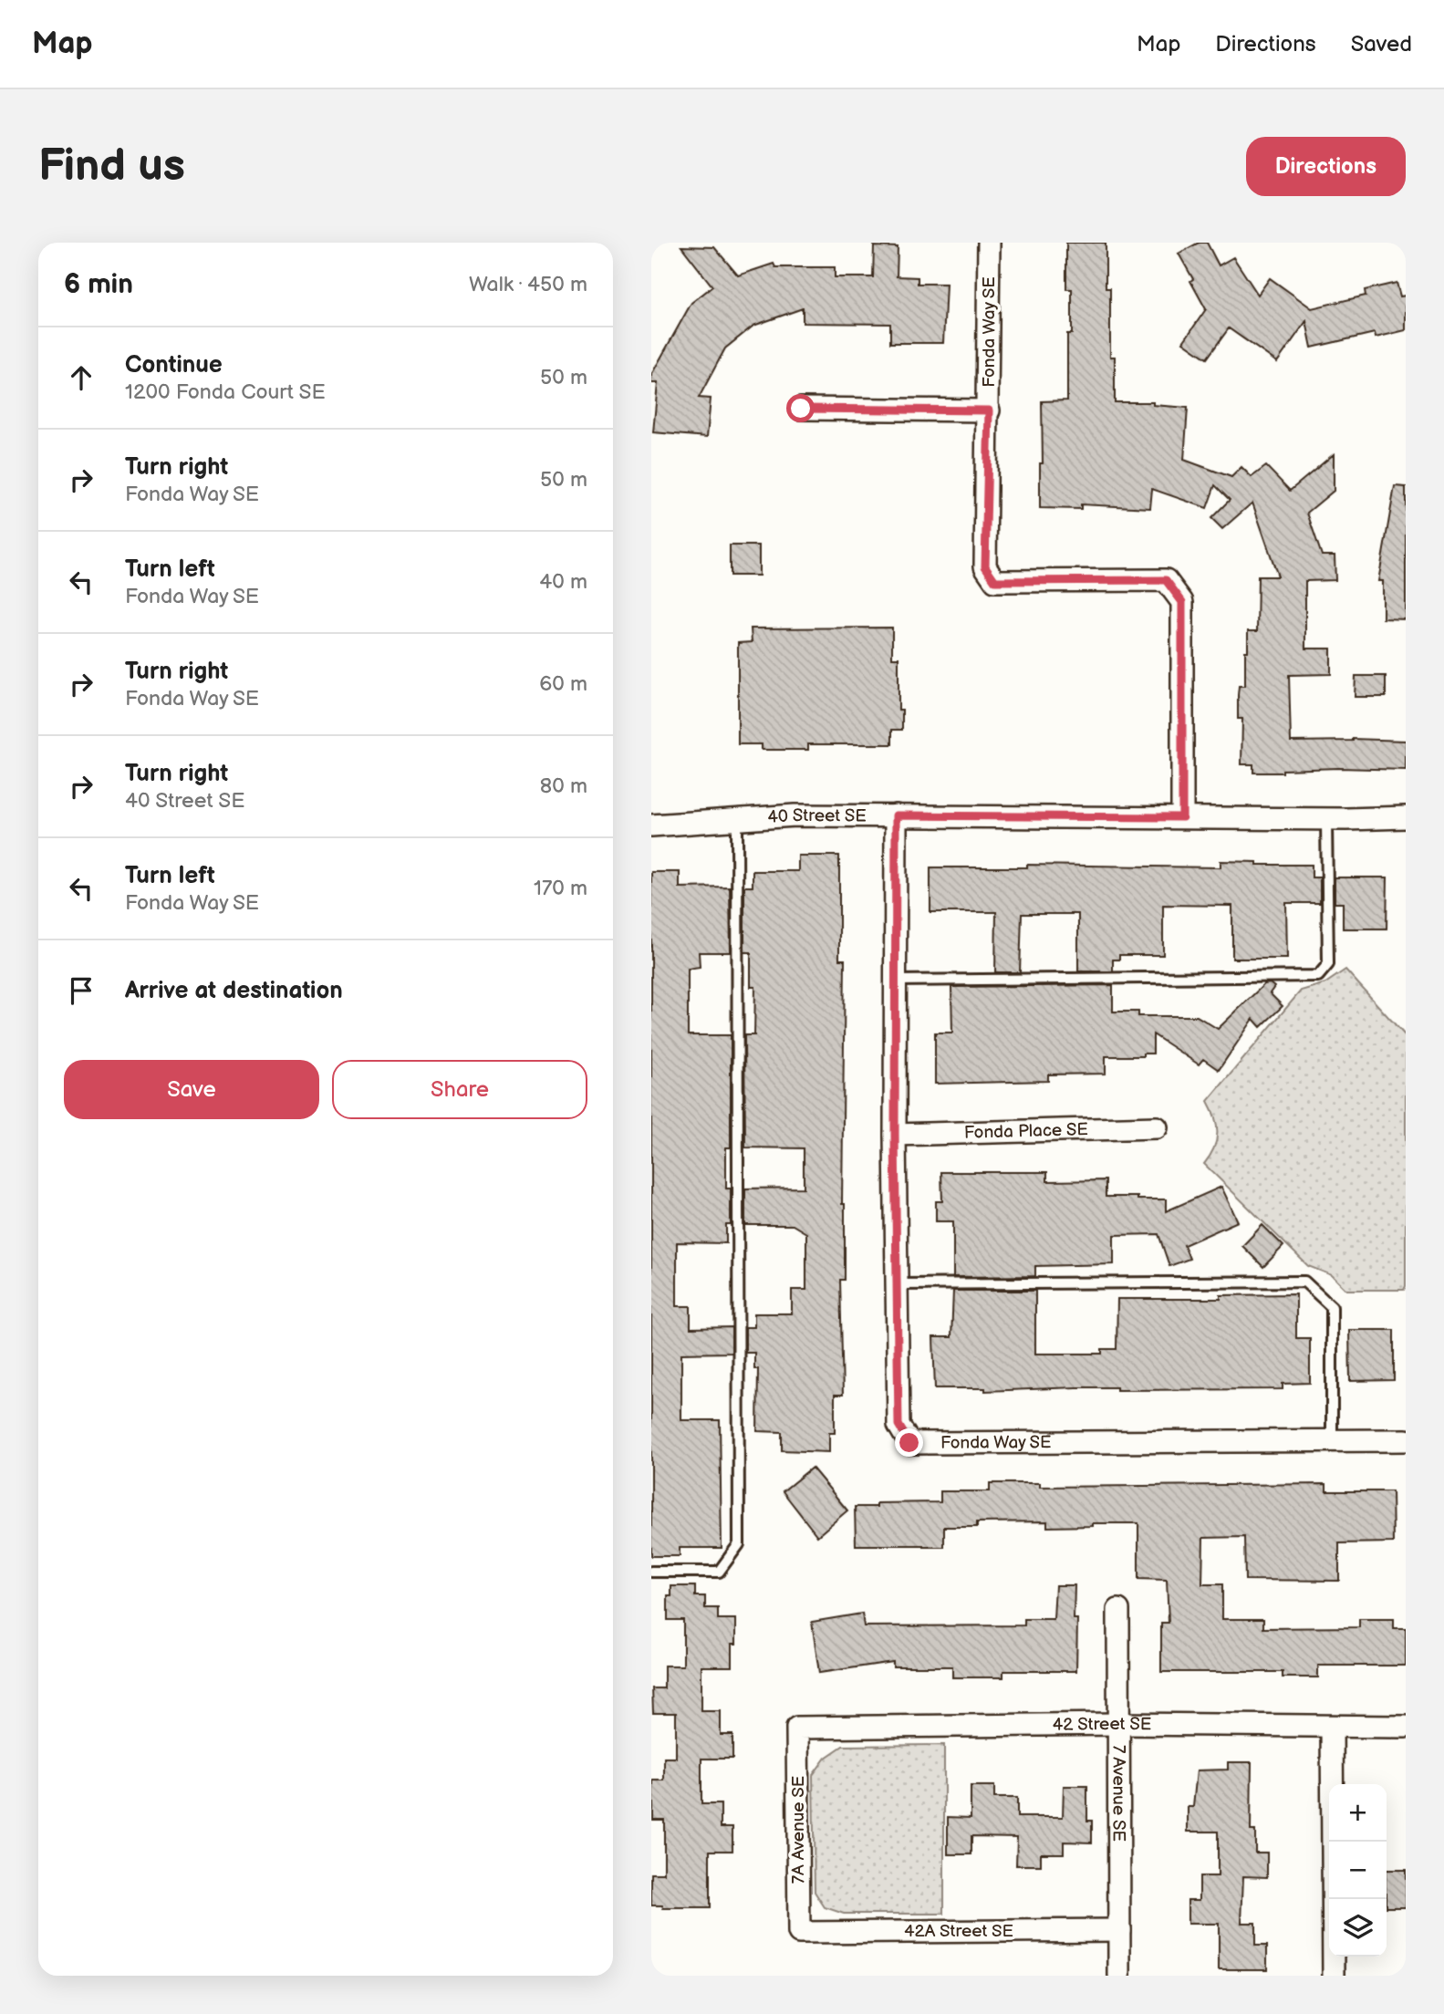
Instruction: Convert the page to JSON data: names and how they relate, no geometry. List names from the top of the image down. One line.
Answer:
{"streets":{"street":["Fonda Way SE","40 Street SE","Fonda Place SE","42 Street SE","7 Avenue SE","7A Avenue SE","42A Street SE"]},"crossings":[["Fonda Way SE","40 Street SE"],["Fonda Way SE","Fonda Place SE"],["42 Street SE","7 Avenue SE"],["42 Street SE","7A Avenue SE"],["7 Avenue SE","42A Street SE"],["7A Avenue SE","42A Street SE"]],"page":{"header":"Map","nav":["Map","Directions","Saved"],"buttons":["Directions",["Save","Share"]],"title":"Find us","heading":["6 min","Walk · 450 m"],"list":[["Continue","1200 Fonda Court SE","50 m"],["Turn right","Fonda Way SE","50 m"],["Turn left","Fonda Way SE","40 m"],["Turn right","Fonda Way SE","60 m"],["Turn right","40 Street SE","80 m"],["Turn left","Fonda Way SE","170 m"],"Arrive at destination"],"map_buttons":["+","−"]}}
